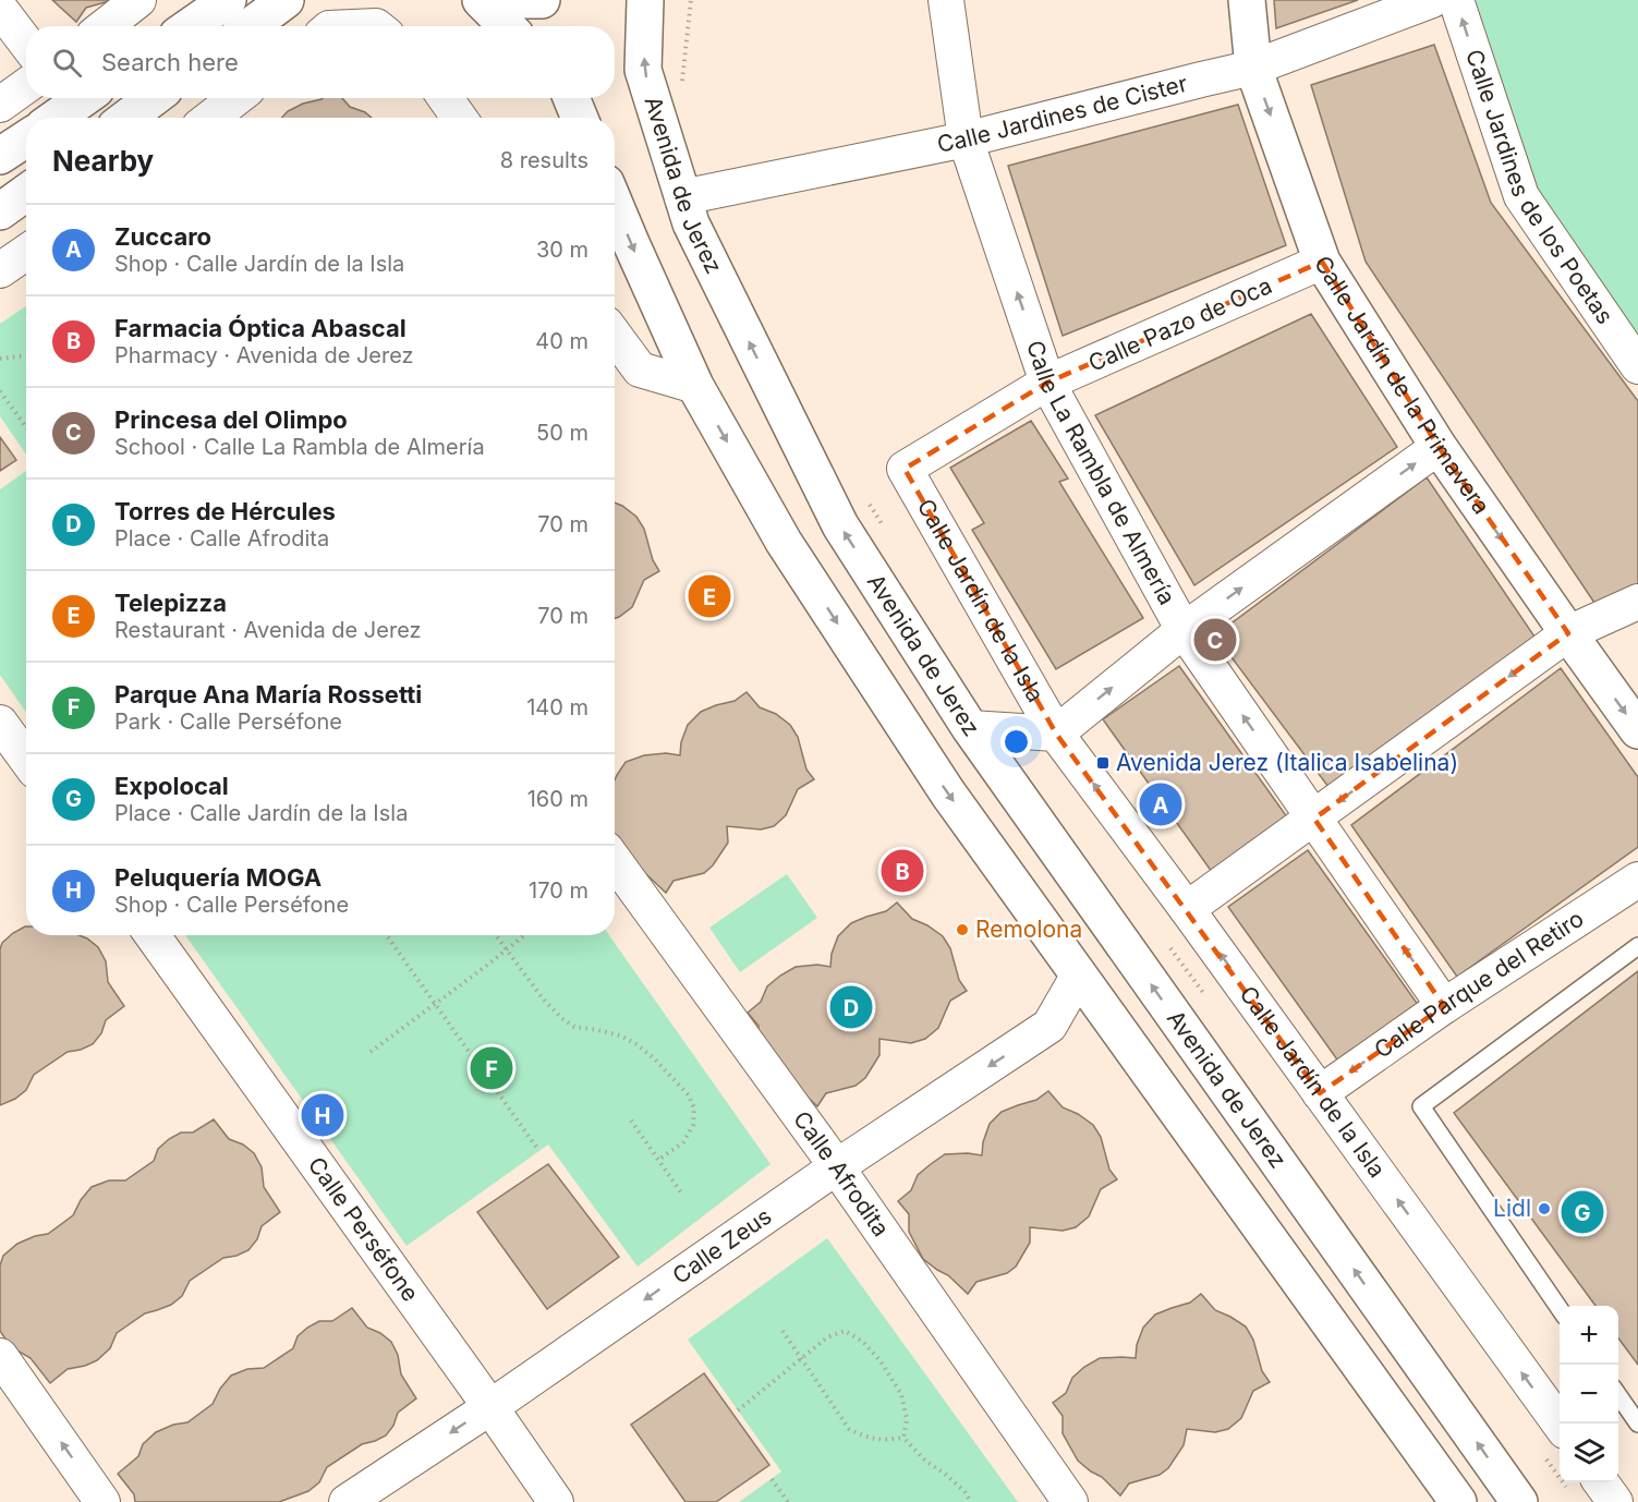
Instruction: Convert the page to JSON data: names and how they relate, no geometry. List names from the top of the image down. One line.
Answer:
{"streets":{"main road":["Avenida de Jerez","Calle Jardín de la Primavera"],"street":["Calle Jardines de Cister","Calle Jardines de los Poetas","Calle Pazo de Oca","Calle La Rambla de Almería","Calle Jardín de la Isla","Calle Parque del Retiro","Calle Afrodita","Calle Perséfone","Calle Zeus"]},"crossings":[["Calle Jardines de Cister","Avenida de Jerez"],["Calle Jardines de Cister","Calle Jardín de la Primavera"],["Calle Jardines de Cister","Calle La Rambla de Almería"],["Avenida de Jerez","Calle Jardín de la Isla"],["Calle Pazo de Oca","Calle Jardín de la Primavera"],["Calle Pazo de Oca","Calle La Rambla de Almería"],["Calle Pazo de Oca","Calle Jardín de la Isla"],["Calle La Rambla de Almería","Calle Parque del Retiro"],["Calle Jardín de la Isla","Calle Parque del Retiro"],["Calle Afrodita","Calle Zeus"],["Calle Perséfone","Calle Zeus"]],"one_way":["Calle Jardines de los Poetas","Calle Jardín de la Primavera","Calle La Rambla de Almería","Calle Jardín de la Isla","Calle Zeus"],"places":{"transit":["Avenida Jerez (Italica Isabelina)"],"other":["Remolona","Lidl"]},"page":{"search":"Search here","heading":["Nearby","8 results"],"list":[{"mark":"A","name":"Zuccaro","note":"Shop · Calle Jardín de la Isla","value":"30 m"},{"mark":"B","name":"Farmacia Óptica Abascal","note":"Pharmacy · Avenida de Jerez","value":"40 m"},{"mark":"C","name":"Princesa del Olimpo","note":"School · Calle La Rambla de Almería","value":"50 m"},{"mark":"D","name":"Torres de Hércules","note":"Place · Calle Afrodita","value":"70 m"},{"mark":"E","name":"Telepizza","note":"Restaurant · Avenida de Jerez","value":"70 m"},{"mark":"F","name":"Parque Ana María Rossetti","note":"Park · Calle Perséfone","value":"140 m"},{"mark":"G","name":"Expolocal","note":"Place · Calle Jardín de la Isla","value":"160 m"},{"mark":"H","name":"Peluquería MOGA","note":"Shop · Calle Perséfone","value":"170 m"}],"pins":["E","C","A","B","D","F","H","G"],"map_buttons":["+","−"]}}
